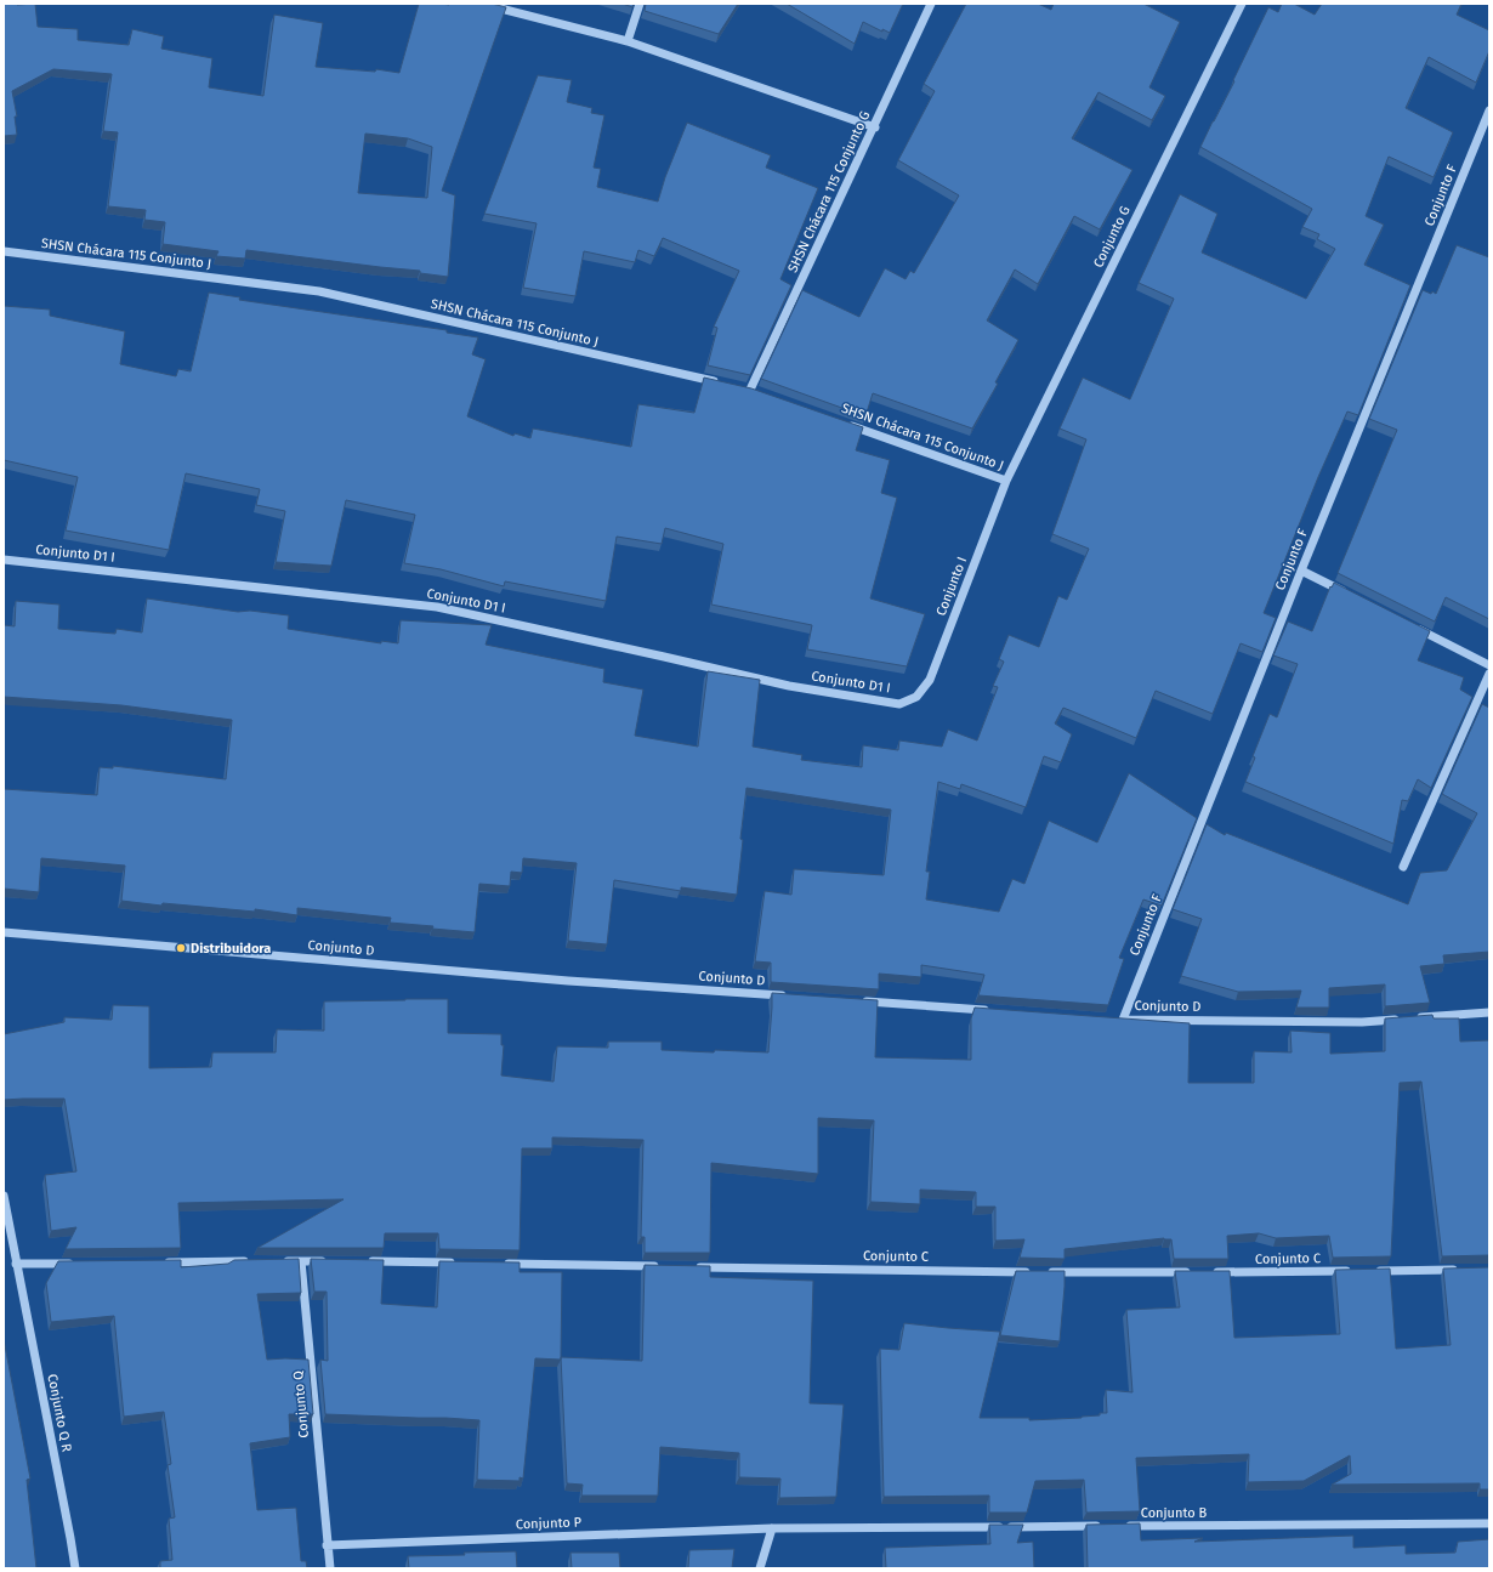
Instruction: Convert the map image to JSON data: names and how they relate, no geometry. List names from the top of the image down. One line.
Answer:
{"streets":{"street":["SHSN Chácara 115 Conjunto G","Conjunto F","Conjunto G","SHSN Chácara 115 Conjunto J","Conjunto D1 I","Conjunto I","Conjunto D","Conjunto C","Conjunto Q","Conjunto Q R","Conjunto B","Conjunto P"]},"crossings":[["Conjunto F","Conjunto D"],["Conjunto G","SHSN Chácara 115 Conjunto J"],["Conjunto G","Conjunto I"],["SHSN Chácara 115 Conjunto J","Conjunto I"],["Conjunto D1 I","Conjunto I"],["Conjunto Q","Conjunto P"]],"places":["Distribuidora"]}
